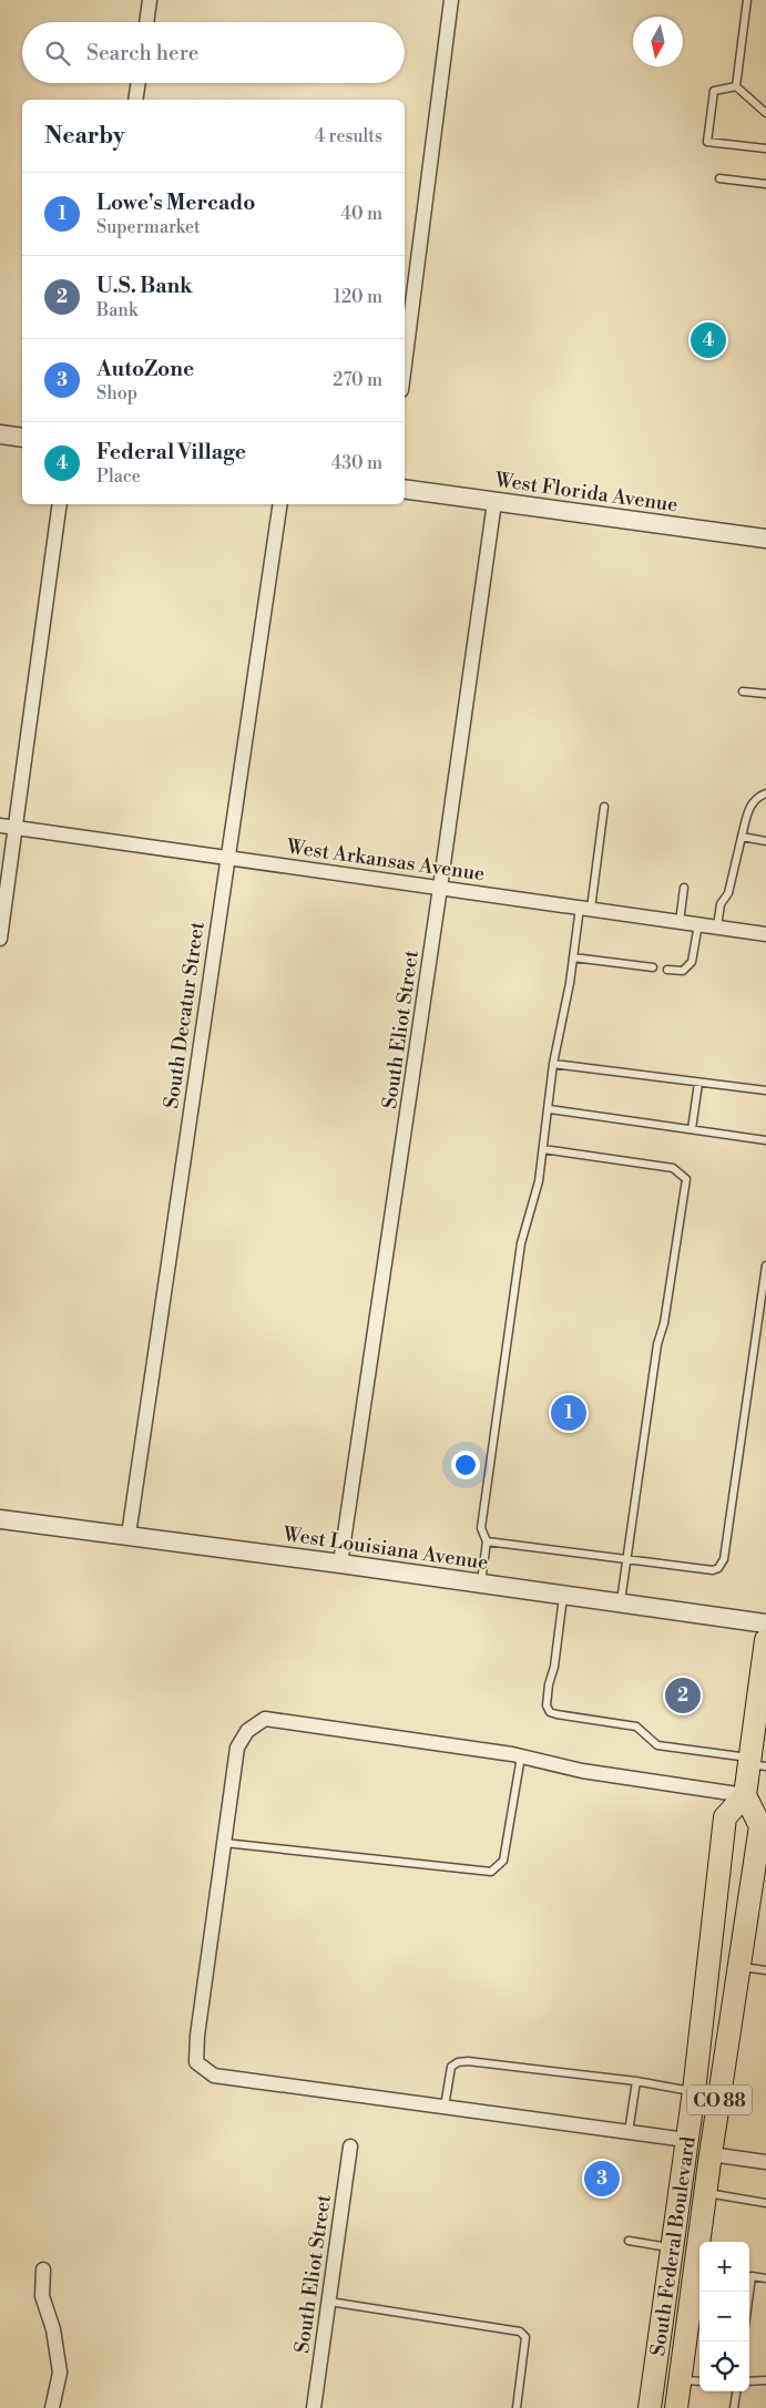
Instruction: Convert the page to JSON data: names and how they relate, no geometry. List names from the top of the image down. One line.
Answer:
{"streets":{"main road":["CO 88","South Federal Boulevard"],"street":["West Florida Avenue","West Arkansas Avenue","South Decatur Street","South Eliot Street","West Louisiana Avenue"]},"crossings":[["West Florida Avenue","South Eliot Street"],["West Arkansas Avenue","South Decatur Street"],["West Arkansas Avenue","South Eliot Street"],["South Decatur Street","West Louisiana Avenue"],["South Eliot Street","West Louisiana Avenue"]],"north":"bottom","page":{"search":"Search here","heading":["Nearby","4 results"],"list":[{"mark":"1","name":"Lowe's Mercado","note":"Supermarket","value":"40 m"},{"mark":"2","name":"U.S. Bank","note":"Bank","value":"120 m"},{"mark":"3","name":"AutoZone","note":"Shop","value":"270 m"},{"mark":"4","name":"Federal Village","note":"Place","value":"430 m"}],"pins":["4","1","2","3"],"map_buttons":["+","−"]}}
